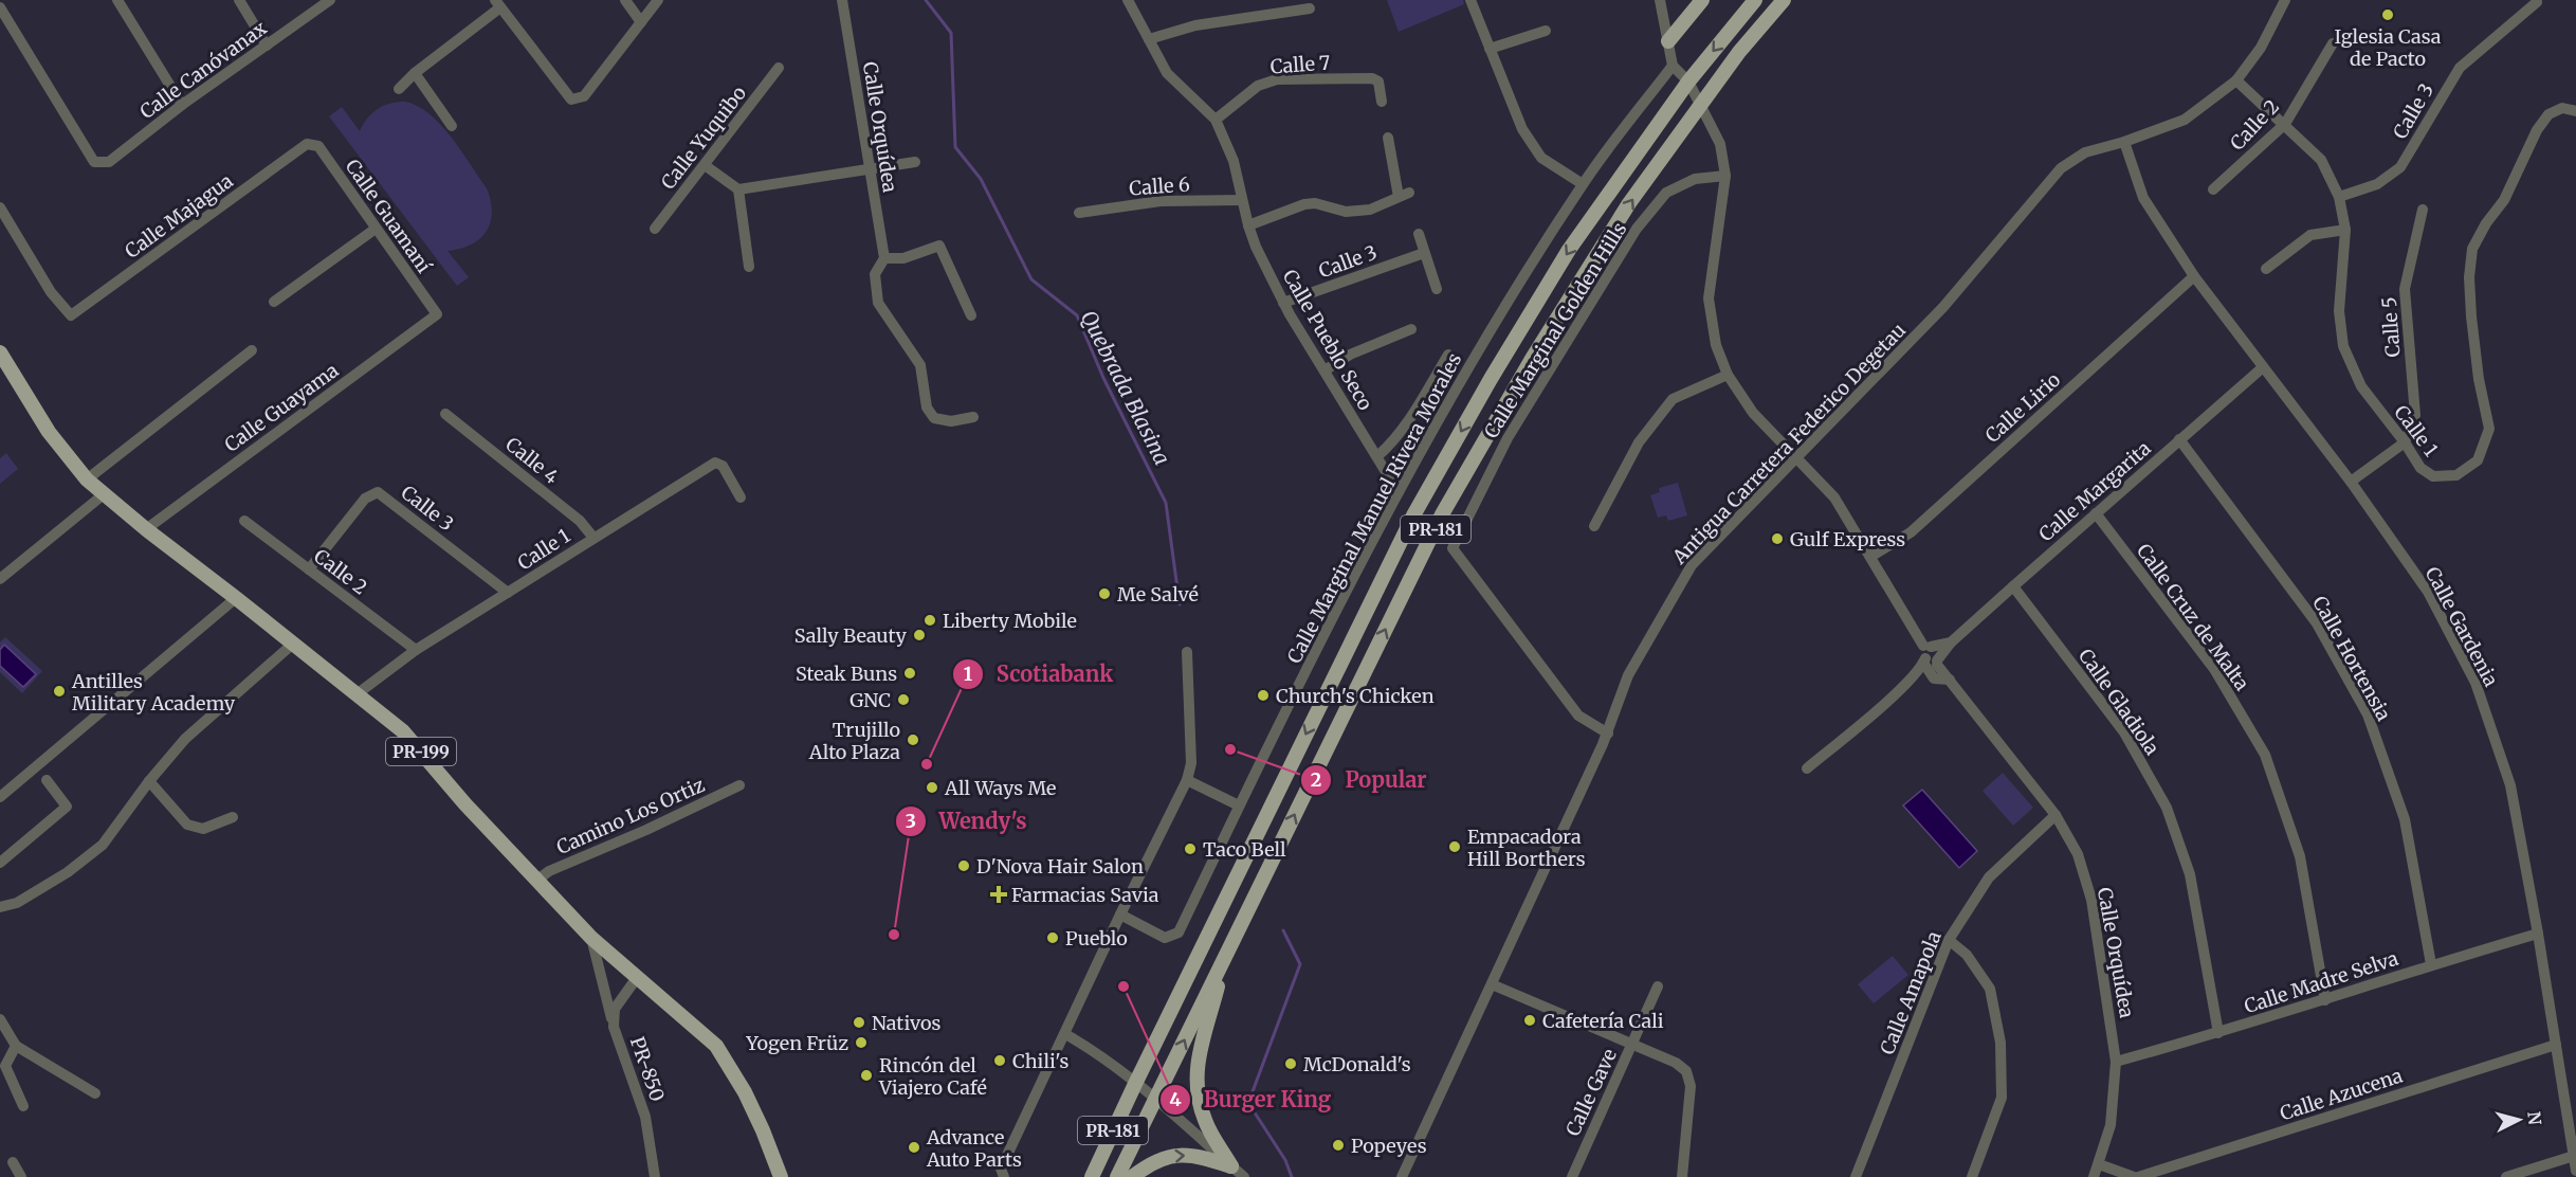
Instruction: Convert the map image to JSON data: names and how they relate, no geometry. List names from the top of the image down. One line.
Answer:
{"streets":{"main road":["PR-181","PR-199"],"street":["Calle 7","Calle Canóvanax","Calle 3","Calle 2","Calle Orquídea","Calle Yuquibo","Calle 6","Calle Majagua","Calle Guamaní","Calle 5","Calle Marginal Golden Hills","Calle Pueblo Seco","Calle Guayama","Calle Lirio","Calle 1","Antigua Carretera Federico Degetau","Calle 4","Calle Margarita","Calle Marginal Manuel Rivera Morales","Calle Cruz de Malta","Calle Gardenia","Calle Hortensia","Calle Gladiola","Camino Los Ortiz","Calle Madre Selva","Calle Amapola","PR-850","Calle Gave","Calle Azucena"]},"crossings":[["Calle 7","Calle Pueblo Seco"],["Calle 3","Calle 2"],["Calle 3","Calle Pueblo Seco"],["Calle 3","Calle 1"],["Calle 2","Calle 1"],["Calle Orquídea","Calle Margarita"],["Calle Orquídea","Calle Madre Selva"],["Calle Orquídea","Calle Amapola"],["Calle Orquídea","Calle Azucena"],["Calle 6","Calle Pueblo Seco"],["Calle Majagua","Calle Guamaní"],["Calle Guamaní","Calle Guayama"],["Calle 5","Calle 1"],["Calle Marginal Golden Hills","Antigua Carretera Federico Degetau"],["Calle Pueblo Seco","Calle Marginal Manuel Rivera Morales"],["Calle Guayama","PR-199"],["Calle Lirio","Calle Gardenia"],["Calle 1","Antigua Carretera Federico Degetau"],["Calle 1","Calle 4"],["Calle 1","PR-199"],["Antigua Carretera Federico Degetau","Calle Gardenia"],["Calle Margarita","Calle Cruz de Malta"],["Calle Margarita","Calle Gardenia"],["Calle Margarita","Calle Hortensia"],["Calle Margarita","Calle Gladiola"],["Calle Cruz de Malta","Calle Madre Selva"],["Calle Gardenia","Calle Madre Selva"],["Calle Gardenia","Calle Azucena"],["Calle Hortensia","Calle Madre Selva"],["Calle Gladiola","Calle Madre Selva"],["PR-199","Camino Los Ortiz"],["PR-199","PR-850"]],"water":["Quebrada Blasina"],"places":{"other":["Iglesia Casa de Pacto","Gulf Express","Me Salvé","Liberty Mobile","Sally Beauty","Steak Buns","Antilles Military Academy","Church's Chicken","GNC","Trujillo Alto Plaza","Popular","Scotiabank","All Ways Me","Empacadora Hill Borthers","Taco Bell","D'Nova Hair Salon","Wendy's","Pueblo","Burger King","Cafetería Cali","Nativos","Yogen Früz","Chili's","McDonald's","Rincón del Viajero Café","Popeyes","Advance Auto Parts"],"health":["Farmacias Savia"]},"north":"right"}
